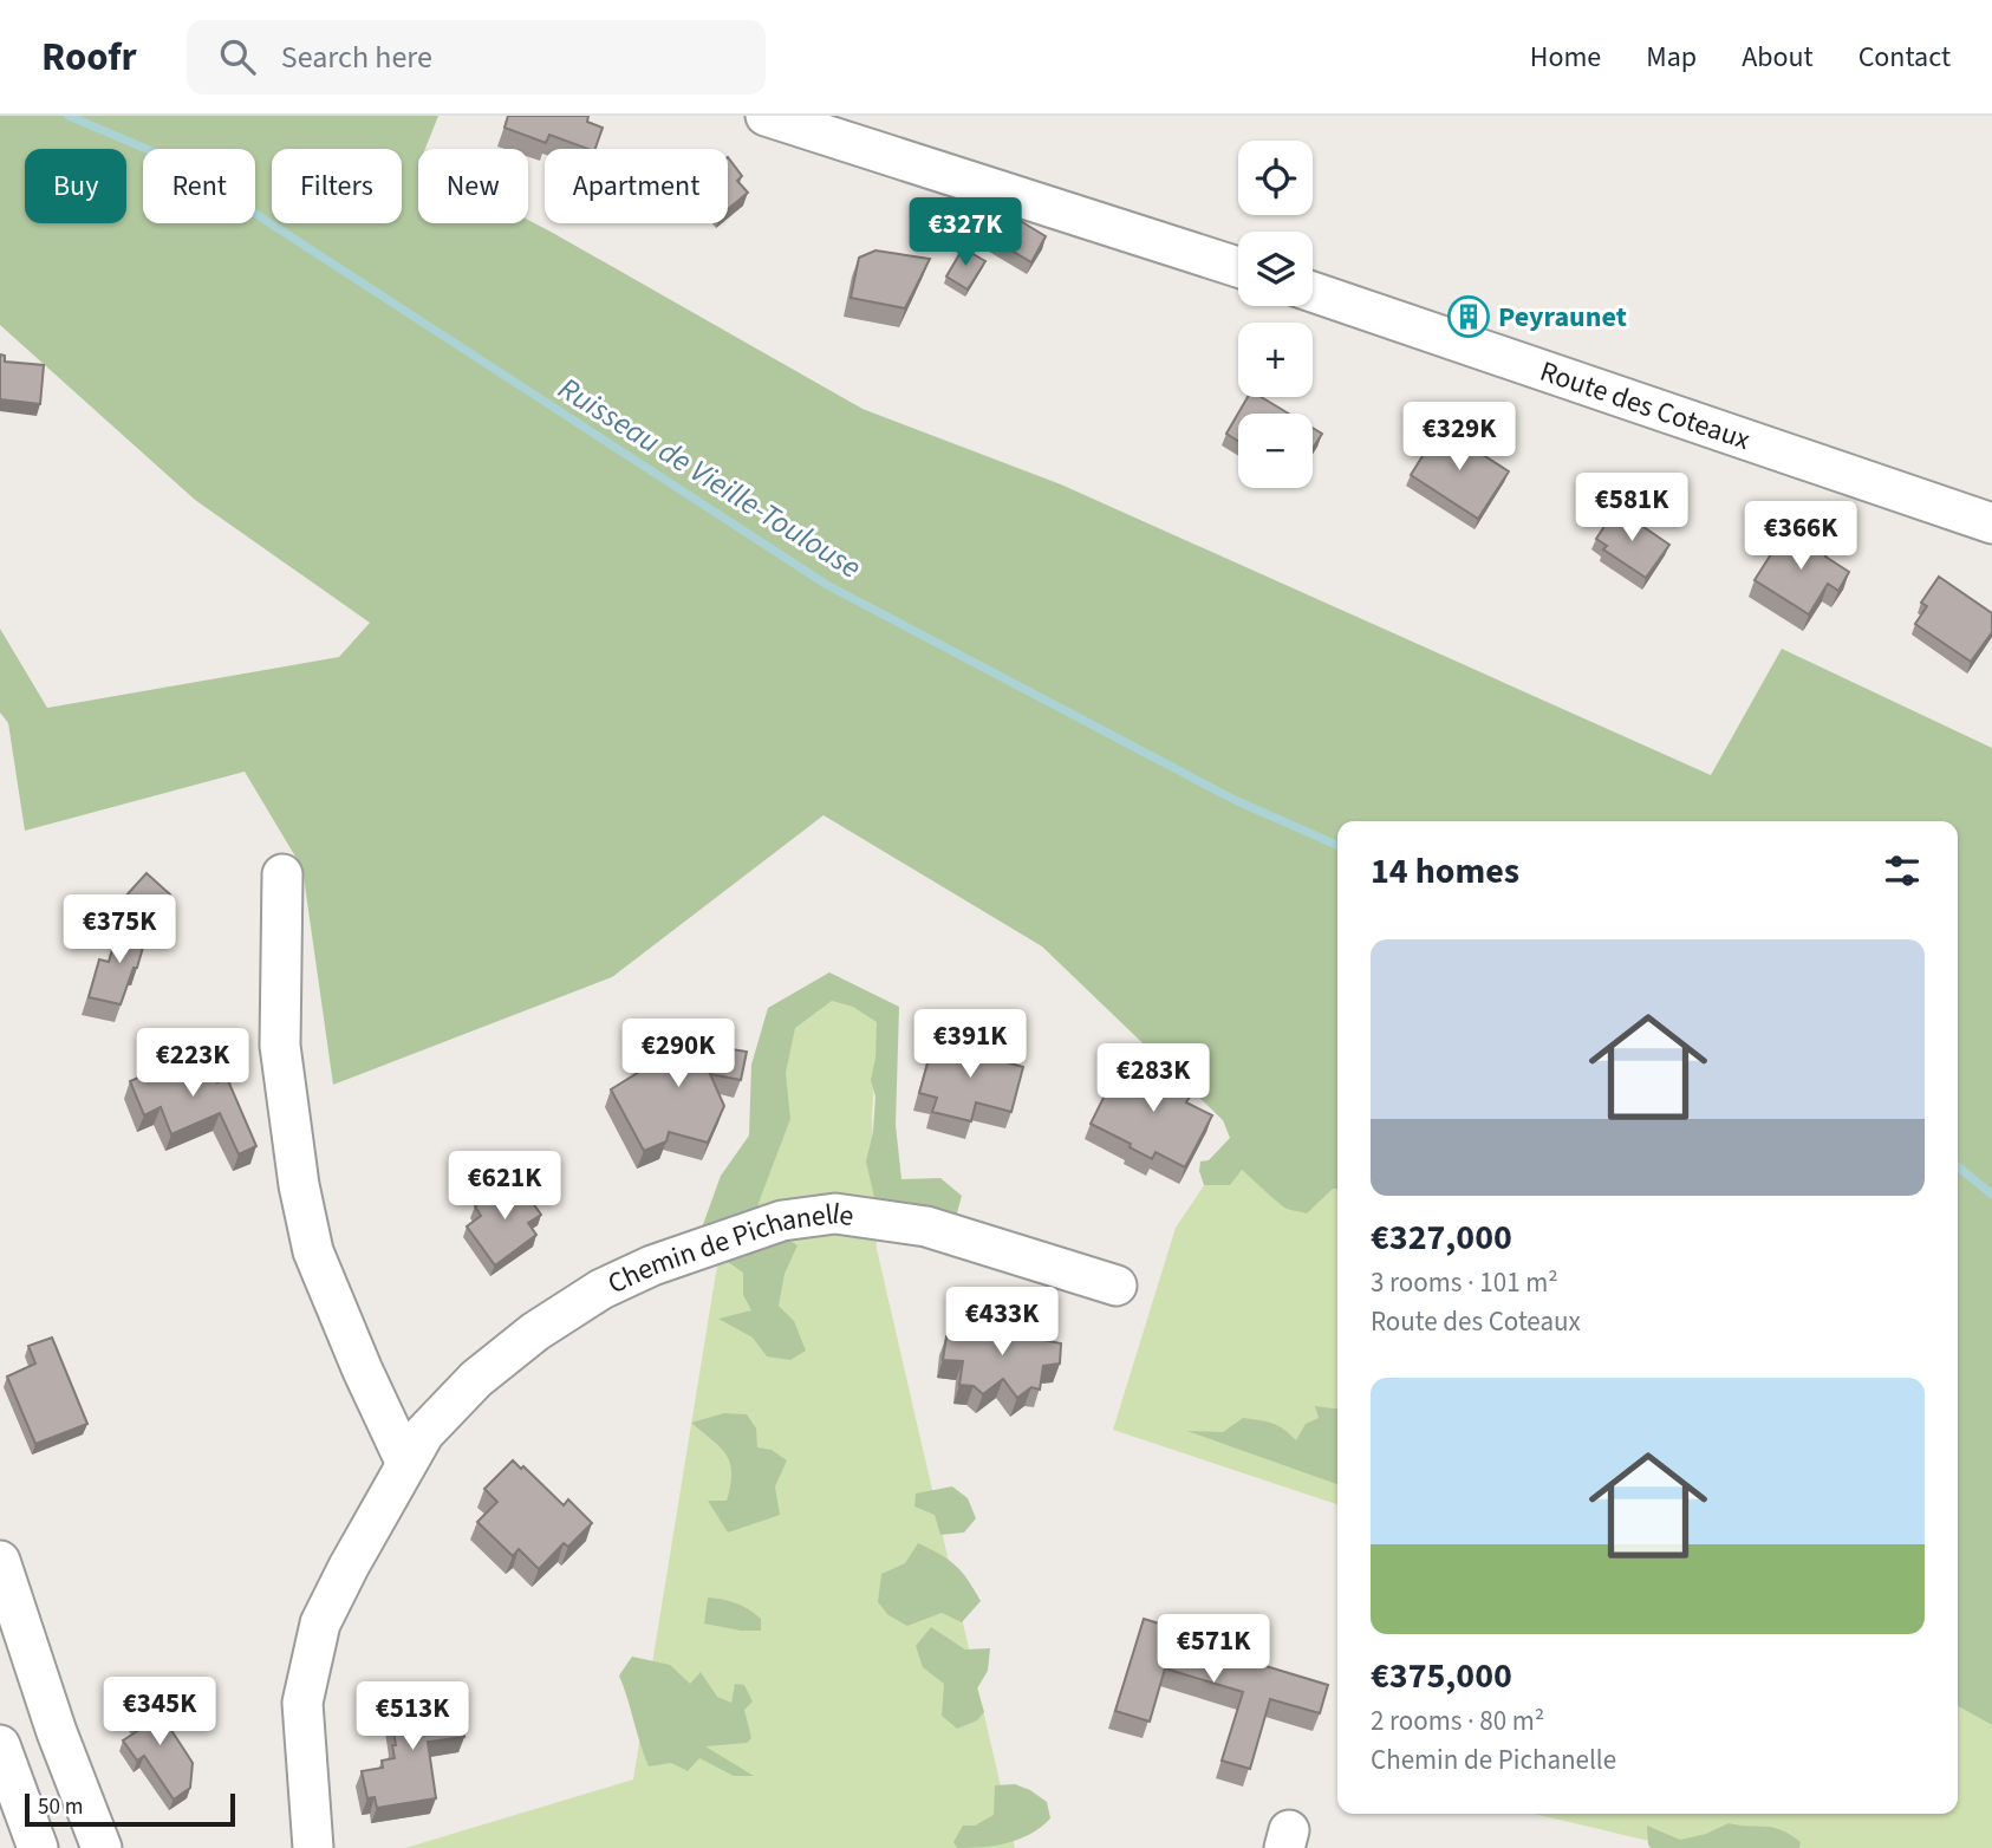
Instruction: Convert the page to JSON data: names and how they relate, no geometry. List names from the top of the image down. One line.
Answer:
{"streets":{"street":["Route des Coteaux","Chemin de Pichanelle"]},"water":["Ruisseau de Vieille-Toulouse"],"places":{"building":["Peyraunet"]},"scale_bar":"50 m","page":{"header":"Roofr","search":"Search here","nav":["Home","Map","About","Contact"],"map_buttons":["+","−"],"chip":["Buy","Rent","Filters","New","Apartment"],"price":["€327K","€329K","€581K","€366K","€375K","€391K","€290K","€223K","€283K","€621K","€433K","€571K","€345K","€513K"],"heading":"14 homes","list":[{"name":"€327,000","note":"3 rooms · 101 m² · Route des Coteaux"},{"name":"€375,000","note":"2 rooms · 80 m² · Chemin de Pichanelle"}],"scale":"50 m"}}
